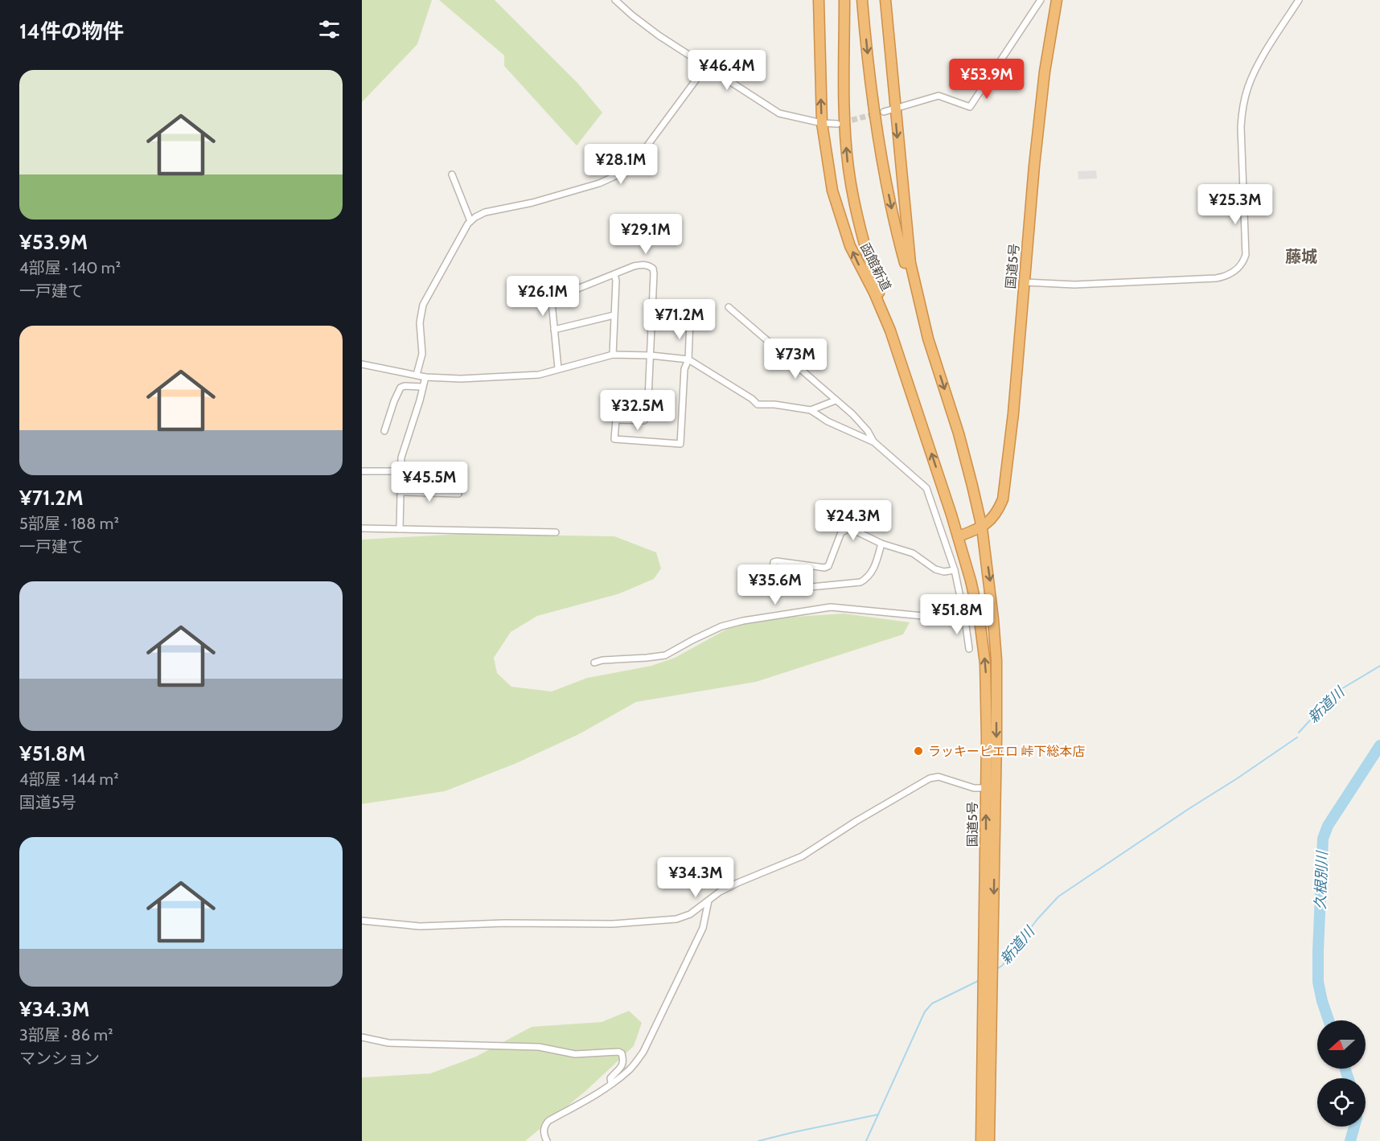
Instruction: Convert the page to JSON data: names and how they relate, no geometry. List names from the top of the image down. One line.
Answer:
{"streets":{"highway":["国道5号","函館新道"]},"crossings":[["国道5号","函館新道"]],"districts":["藤城"],"water":["新道川","久根別川"],"places":["ラッキーピエロ 峠下総本店"],"north":"left","page":{"heading":"14件の物件","price":["¥46.4M","¥53.9M","¥28.1M","¥25.3M","¥29.1M","¥26.1M","¥71.2M","¥73M","¥32.5M","¥45.5M","¥24.3M","¥35.6M","¥51.8M","¥34.3M"],"list":[{"name":"¥53.9M","note":"4部屋 · 140 m² · 一戸建て"},{"name":"¥71.2M","note":"5部屋 · 188 m² · 一戸建て"},{"name":"¥51.8M","note":"4部屋 · 144 m² · 国道5号"},{"name":"¥34.3M","note":"3部屋 · 86 m² · マンション"}]}}
